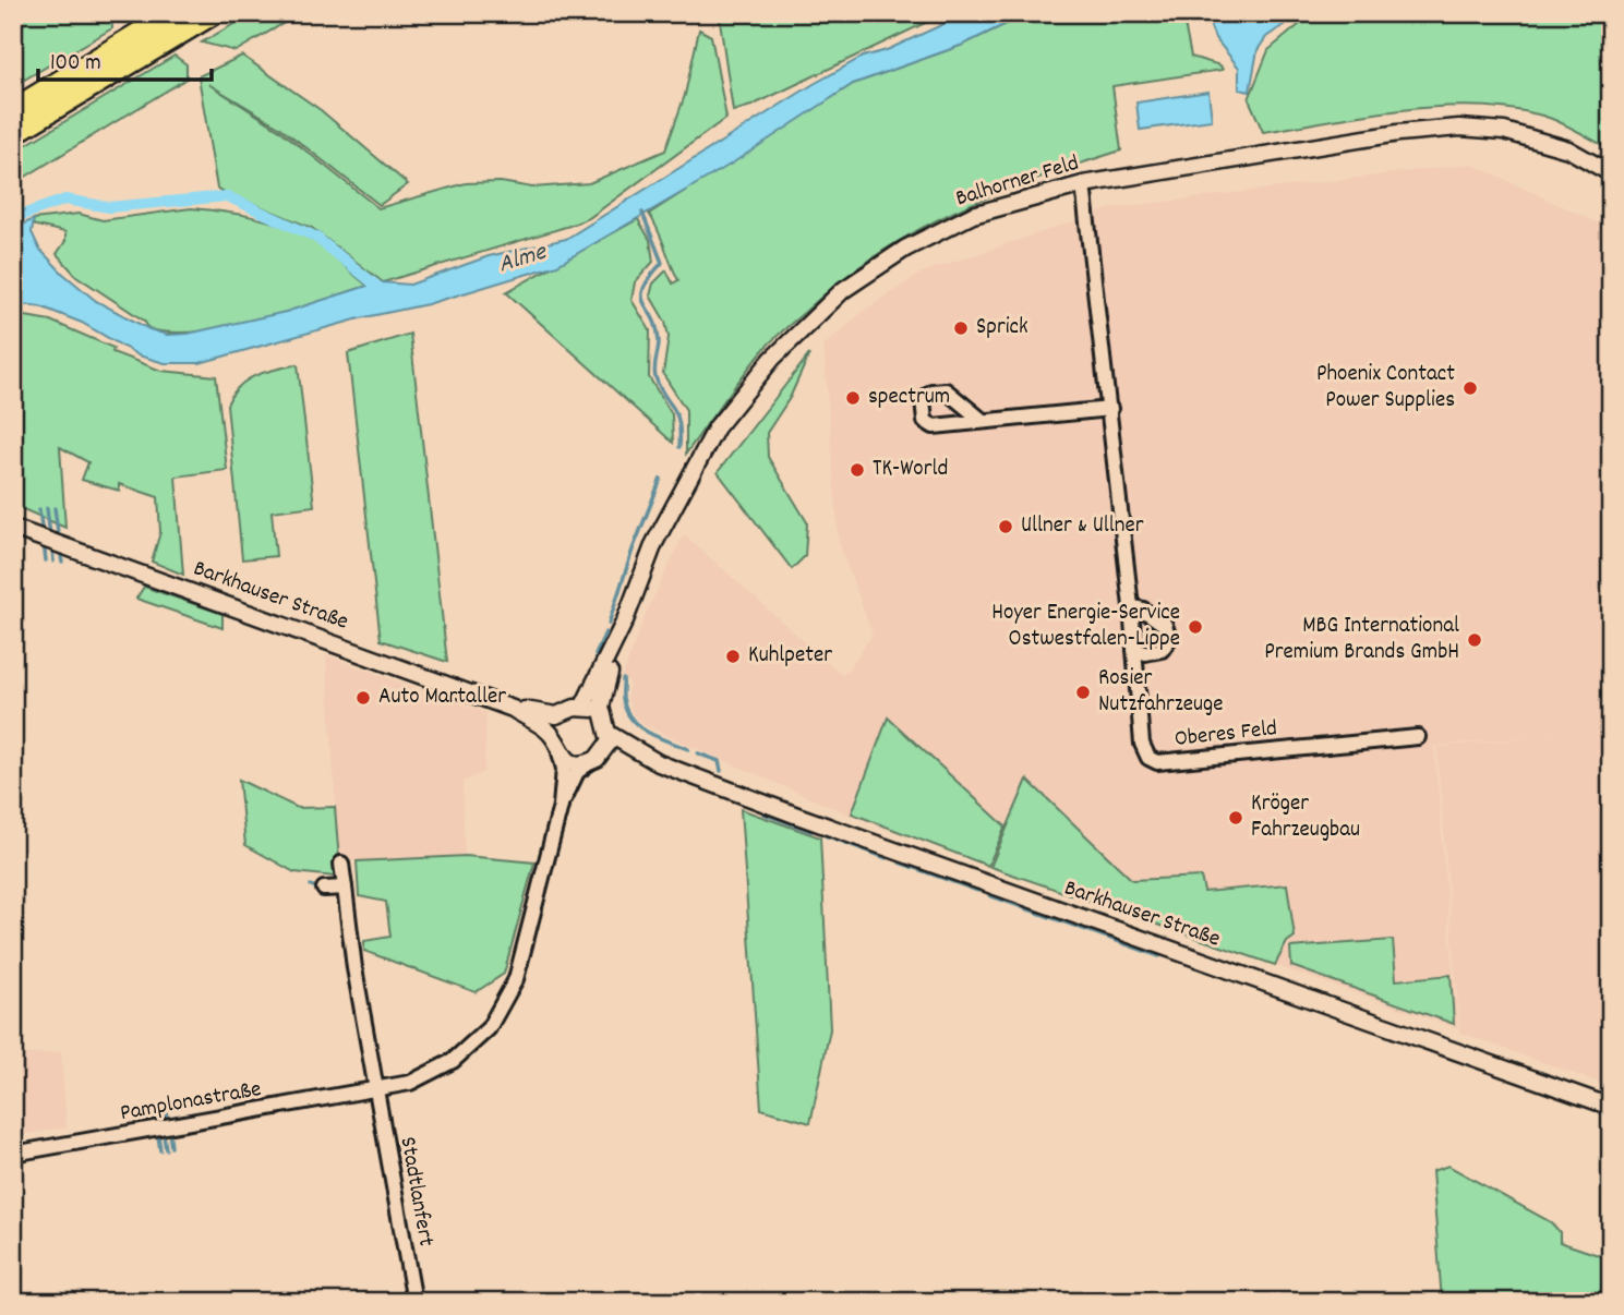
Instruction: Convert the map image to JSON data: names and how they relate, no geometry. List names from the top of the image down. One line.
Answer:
{"streets":{"street":["Balhorner Feld","Barkhauser Straße","Oberes Feld","Pamplonastraße","Stadtlanfert"]},"crossings":[["Balhorner Feld","Barkhauser Straße"],["Balhorner Feld","Oberes Feld"],["Pamplonastraße","Stadtlanfert"]],"water":["Alme"],"places":["Sprick","Phoenix Contact Power Supplies","spectrum","TK-World","Ullner & Ullner","Hoyer Energie-Service Ostwestfalen-Lippe","MBG International Premium Brands GmbH","Kuhlpeter","Rosier Nutzfahrzeuge","Auto Martaller","Kröger Fahrzeugbau"],"scale_bar":"100 m"}
